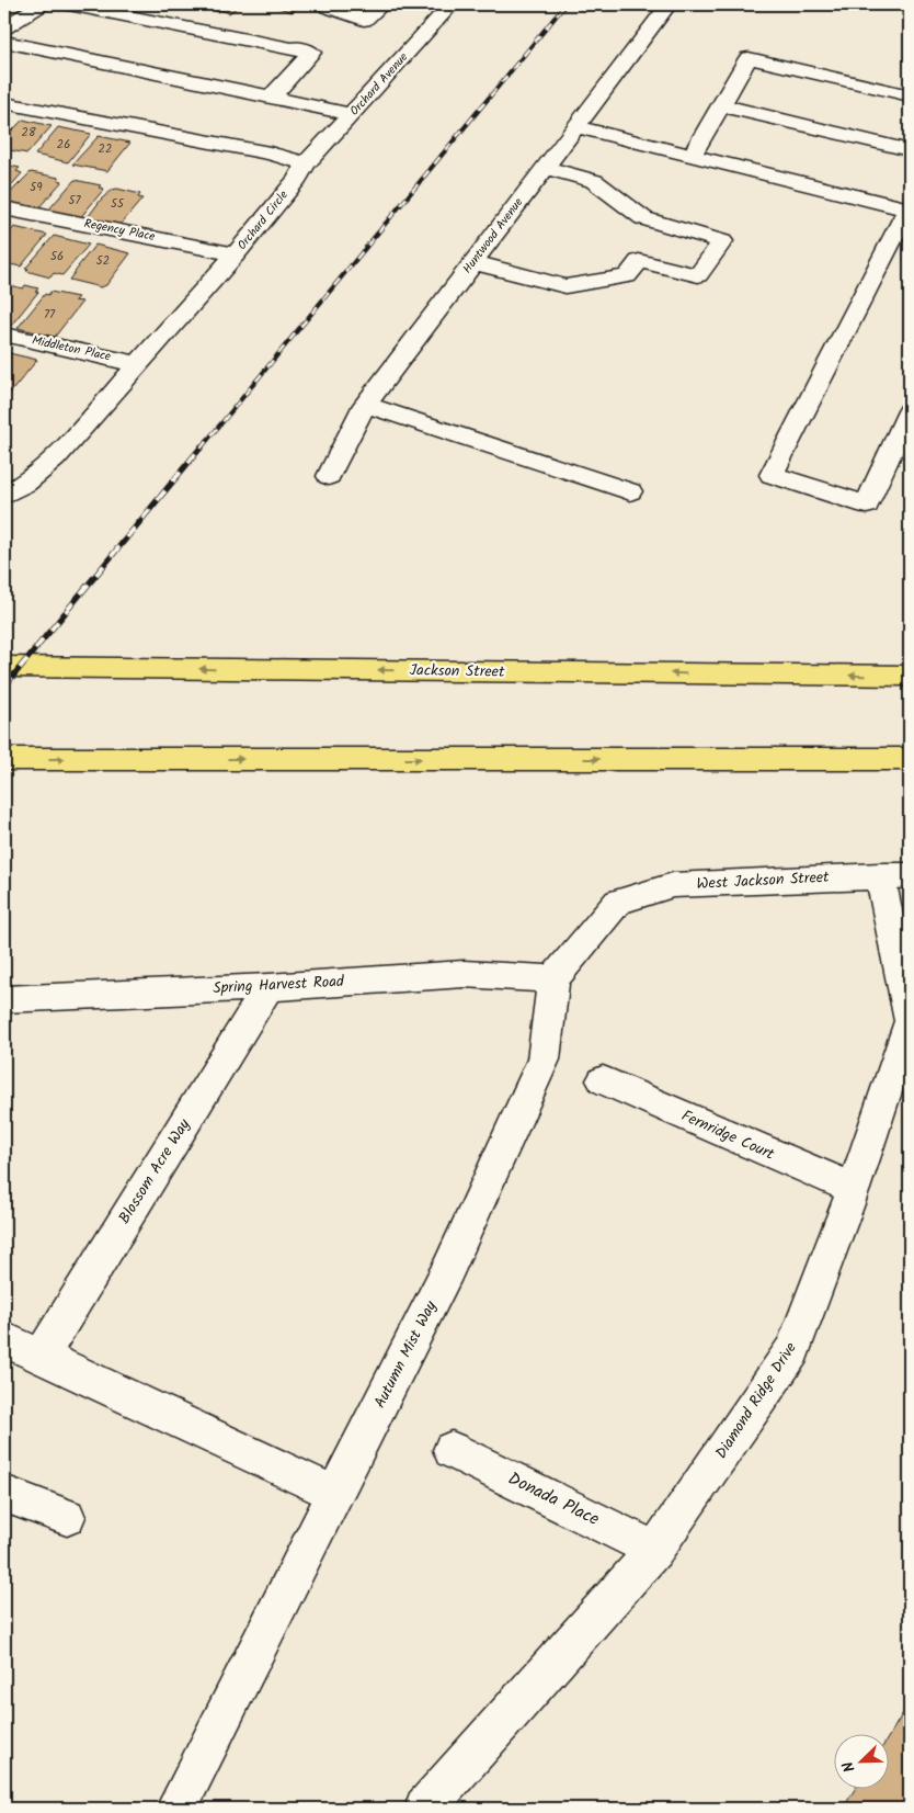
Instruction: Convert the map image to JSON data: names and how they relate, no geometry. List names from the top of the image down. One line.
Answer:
{"streets":{"main road":["Jackson Street"],"street":["Orchard Avenue","Orchard Circle","Regency Place","Huntwood Avenue","Middleton Place","West Jackson Street","Spring Harvest Road","Fernridge Court","Blossom Acre Way","Autumn Mist Way","Diamond Ridge Drive","Donada Place"]},"crossings":[["Orchard Avenue","Orchard Circle"],["Orchard Circle","Regency Place"],["Orchard Circle","Middleton Place"],["West Jackson Street","Spring Harvest Road"],["West Jackson Street","Autumn Mist Way"],["West Jackson Street","Diamond Ridge Drive"],["Spring Harvest Road","Blossom Acre Way"],["Spring Harvest Road","Autumn Mist Way"],["Fernridge Court","Diamond Ridge Drive"],["Diamond Ridge Drive","Donada Place"]],"house_numbers":["28","26","22","59","57","55","56","52","77"],"north":"bottom left"}
